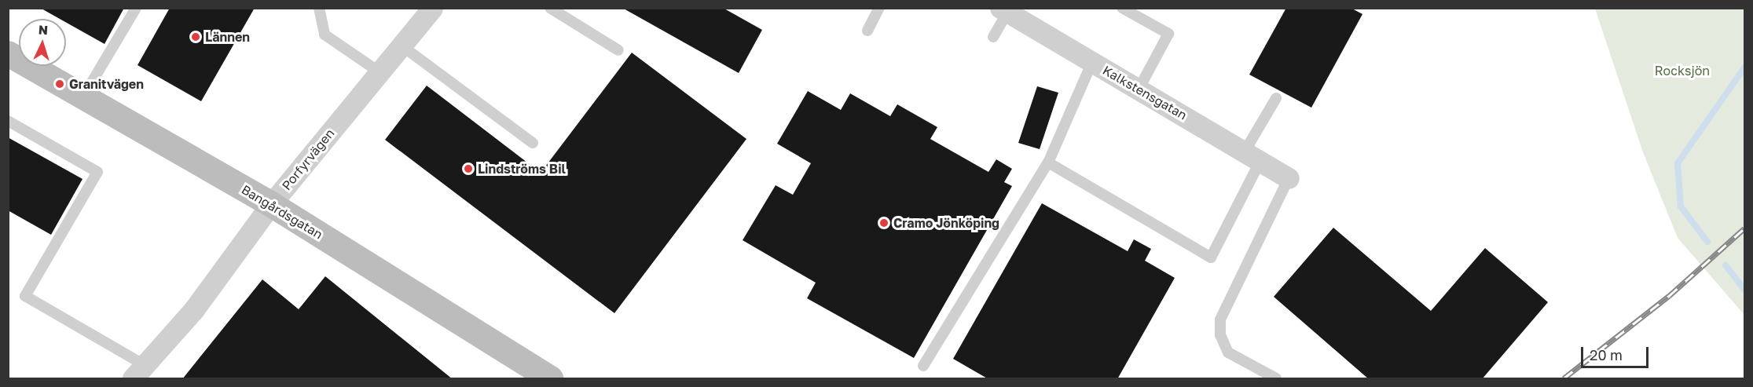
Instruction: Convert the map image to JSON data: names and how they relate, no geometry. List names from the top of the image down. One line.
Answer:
{"streets":{"main road":["Bangårdsgatan"],"street":["Kalkstensgatan","Porfyrvägen"]},"crossings":[["Porfyrvägen","Bangårdsgatan"]],"parks":["Rocksjön"],"places":["Lännen","Granitvägen","Lindströms Bil","Cramo Jönköping"],"scale_bar":"20 m","north":"top"}
